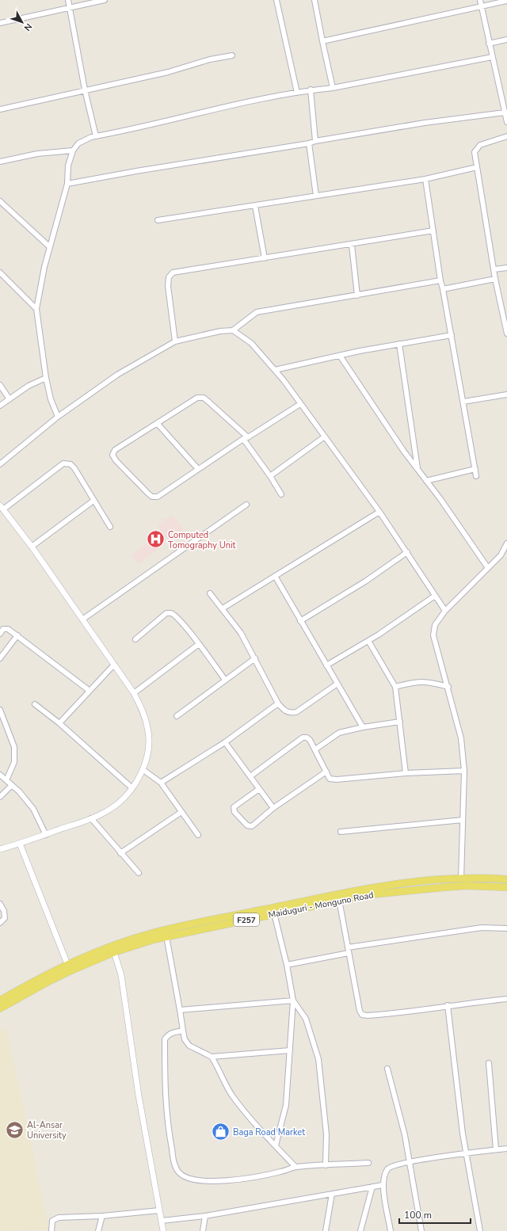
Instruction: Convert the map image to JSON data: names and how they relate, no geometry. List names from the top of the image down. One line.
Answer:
{"streets":{"main road":["Maiduguri - Monguno Road","F257"]},"places":{"hospital":["Computed Tomography Unit"],"school or university":["Al-Ansar University"],"shop":["Baga Road Market"]},"scale_bar":"100 m","north":"bottom right"}
